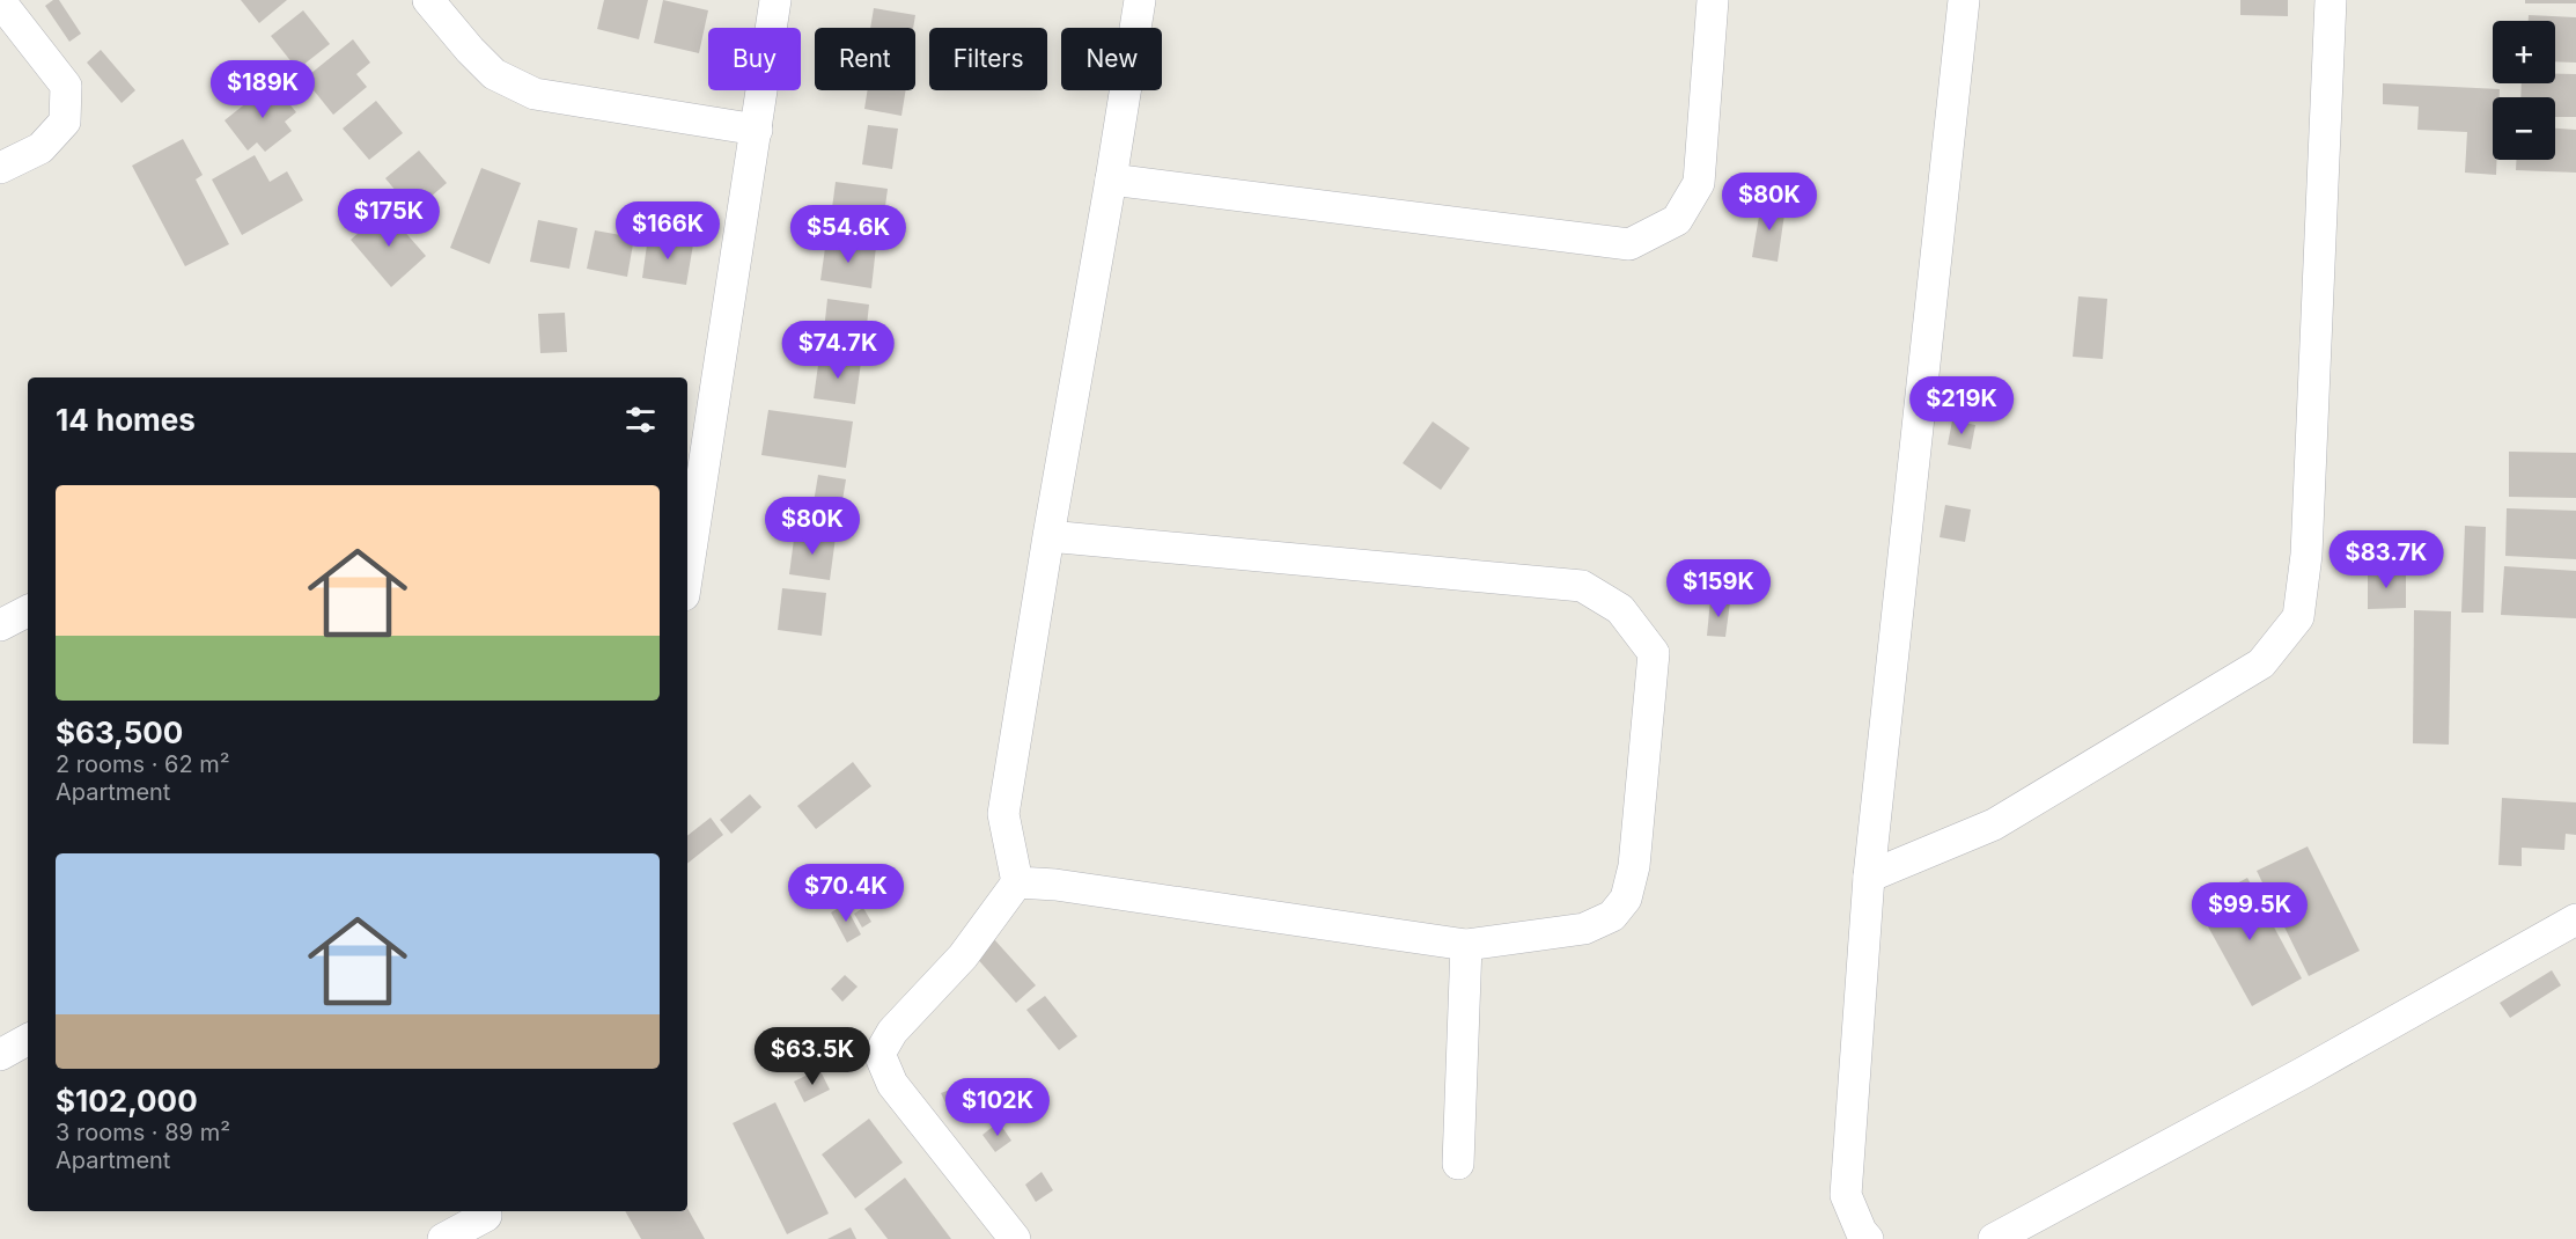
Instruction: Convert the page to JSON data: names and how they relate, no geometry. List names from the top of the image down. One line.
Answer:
{"page":{"map_buttons":["+","−"],"chip":["Buy","Rent","Filters","New"],"price":["$189K","$80K","$175K","$166K","$54.6K","$74.7K","$219K","$80K","$83.7K","$159K","$70.4K","$99.5K","$63.5K","$102K"],"heading":"14 homes","list":[{"name":"$63,500","note":"2 rooms · 62 m² · Apartment"},{"name":"$102,000","note":"3 rooms · 89 m² · Apartment"}]}}
